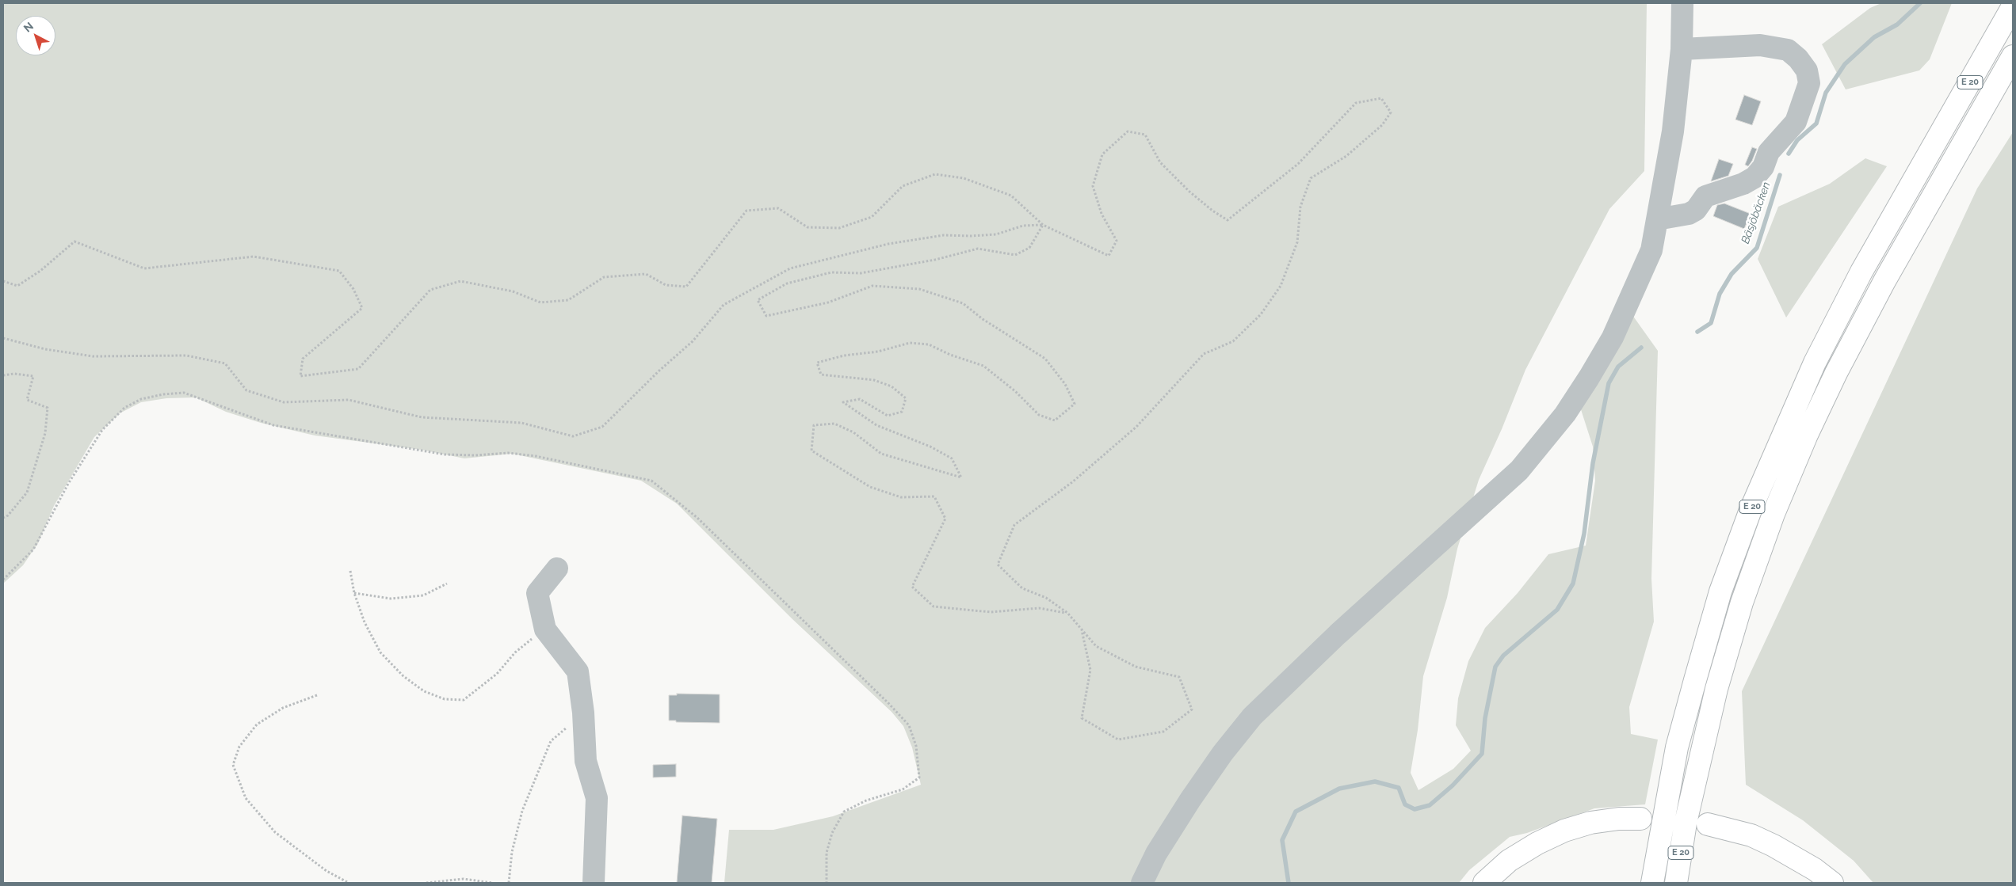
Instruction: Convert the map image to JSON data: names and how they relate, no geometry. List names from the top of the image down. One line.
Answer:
{"streets":{"highway":["E 20"]},"water":["Bäsjöbäcken"],"north":"top left"}
